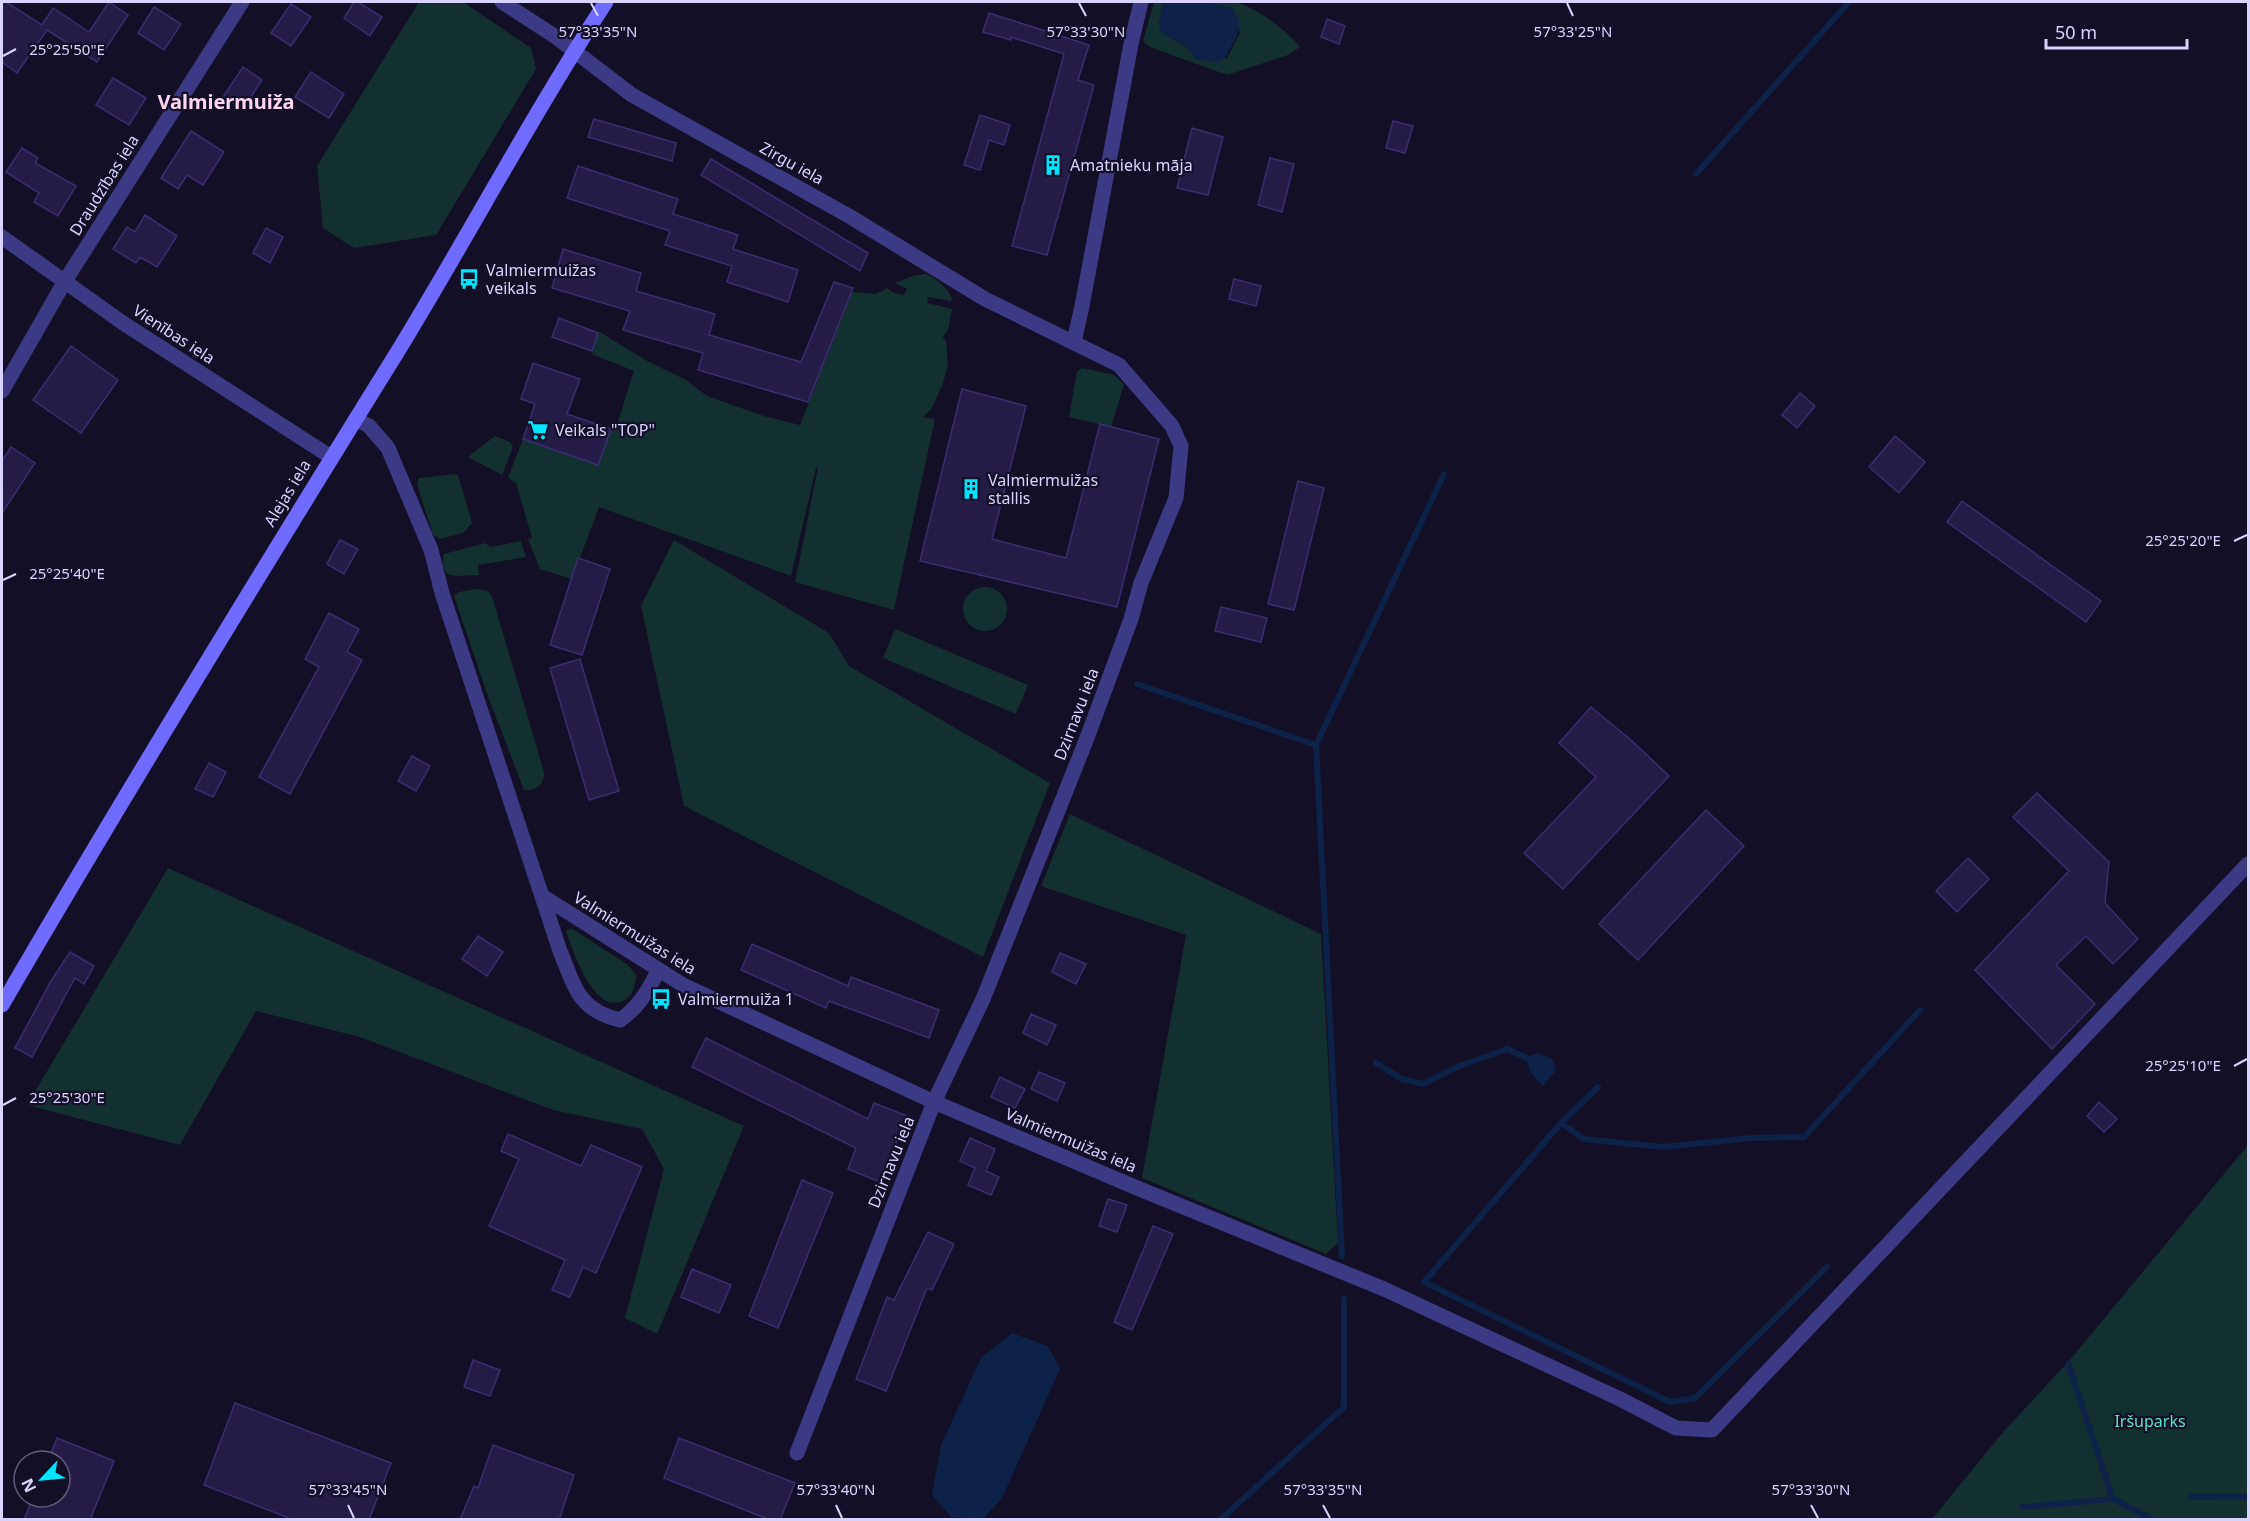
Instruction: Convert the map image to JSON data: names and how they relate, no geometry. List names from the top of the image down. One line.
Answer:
{"streets":{"main road":["Alejas iela"],"street":["Zirgu iela","Draudzības iela","Vienības iela","Dzirnavu iela","Valmiermuižas iela"]},"crossings":[["Zirgu iela","Alejas iela"],["Zirgu iela","Dzirnavu iela"],["Draudzības iela","Vienības iela"],["Vienības iela","Alejas iela"],["Dzirnavu iela","Valmiermuižas iela"]],"districts":["Valmiermuiža"],"parks":["Iršuparks"],"places":{"building":["Amatnieku māja","Valmiermuižas stallis"],"bus stop":["Valmiermuižas veikals","Valmiermuiža 1"],"supermarket":["Veikals \"TOP\""]},"scale_bar":"50 m","north":"bottom left","coordinates":["57°33'35\"N","57°33'30\"N","57°33'25\"N","25°25'50\"E","25°25'20\"E","25°25'40\"E","25°25'10\"E","25°25'30\"E","57°33'45\"N","57°33'40\"N"]}
